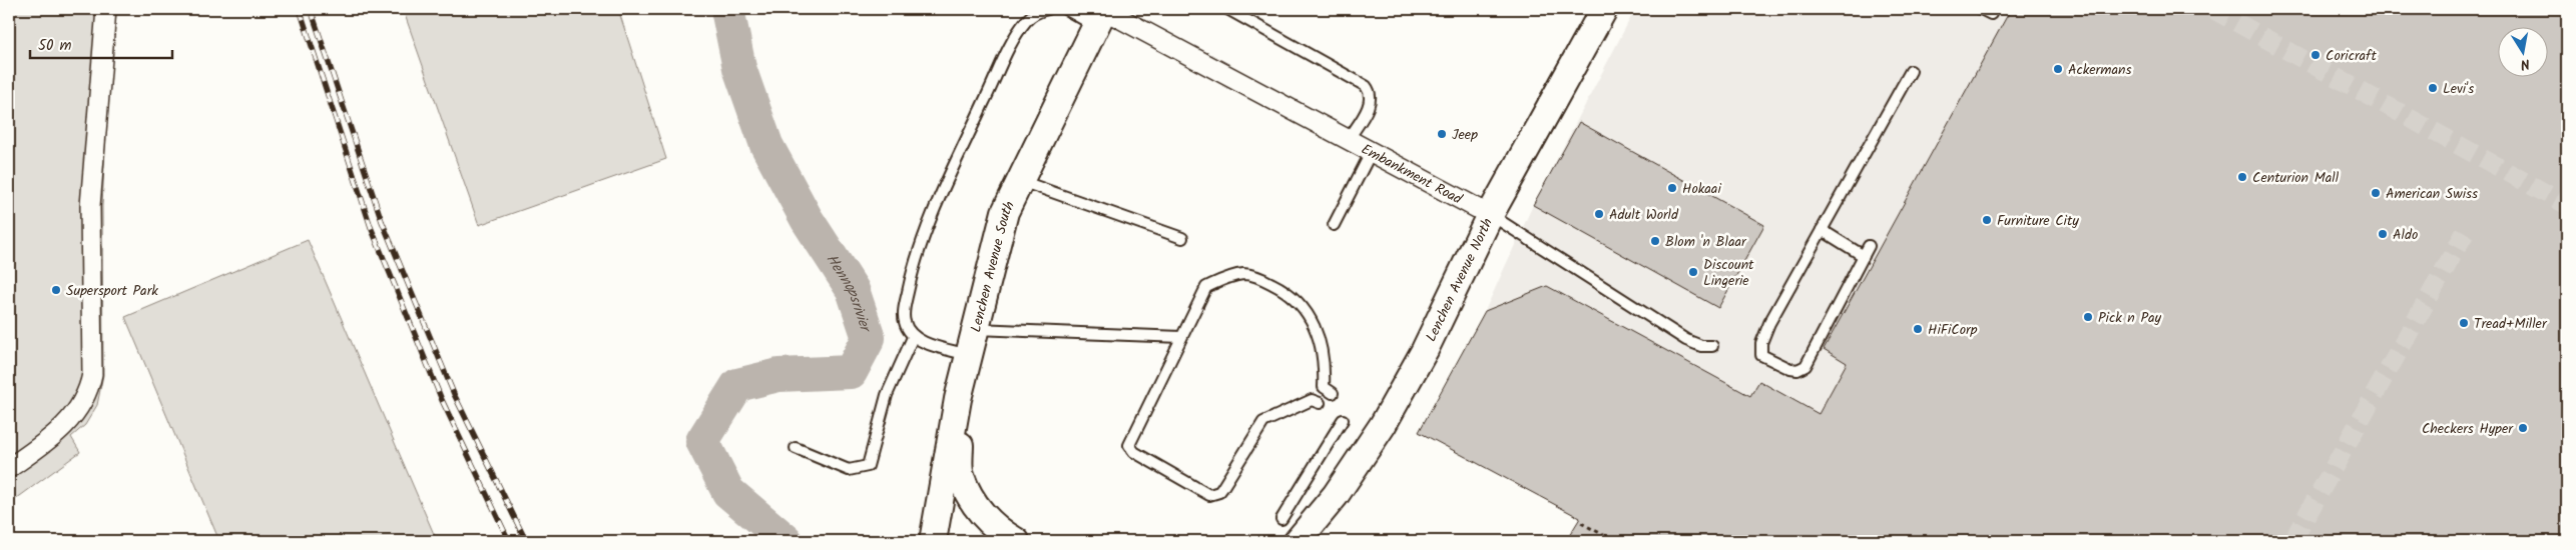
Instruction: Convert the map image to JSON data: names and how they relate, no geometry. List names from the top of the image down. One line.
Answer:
{"streets":{"main road":["Lenchen Avenue South","Lenchen Avenue North"],"street":["Embankment Road"]},"crossings":[["Embankment Road","Lenchen Avenue South"],["Embankment Road","Lenchen Avenue North"]],"water":["Hennopsrivier"],"places":["Coricraft","Ackermans","Levi's","Jeep","Centurion Mall","Hokaai","American Swiss","Adult World","Furniture City","Aldo","Blom 'n Blaar","Discount Lingerie","Supersport Park","Pick n Pay","Tread+Miller","HiFiCorp","Checkers Hyper"],"scale_bar":"50 m","north":"bottom"}
